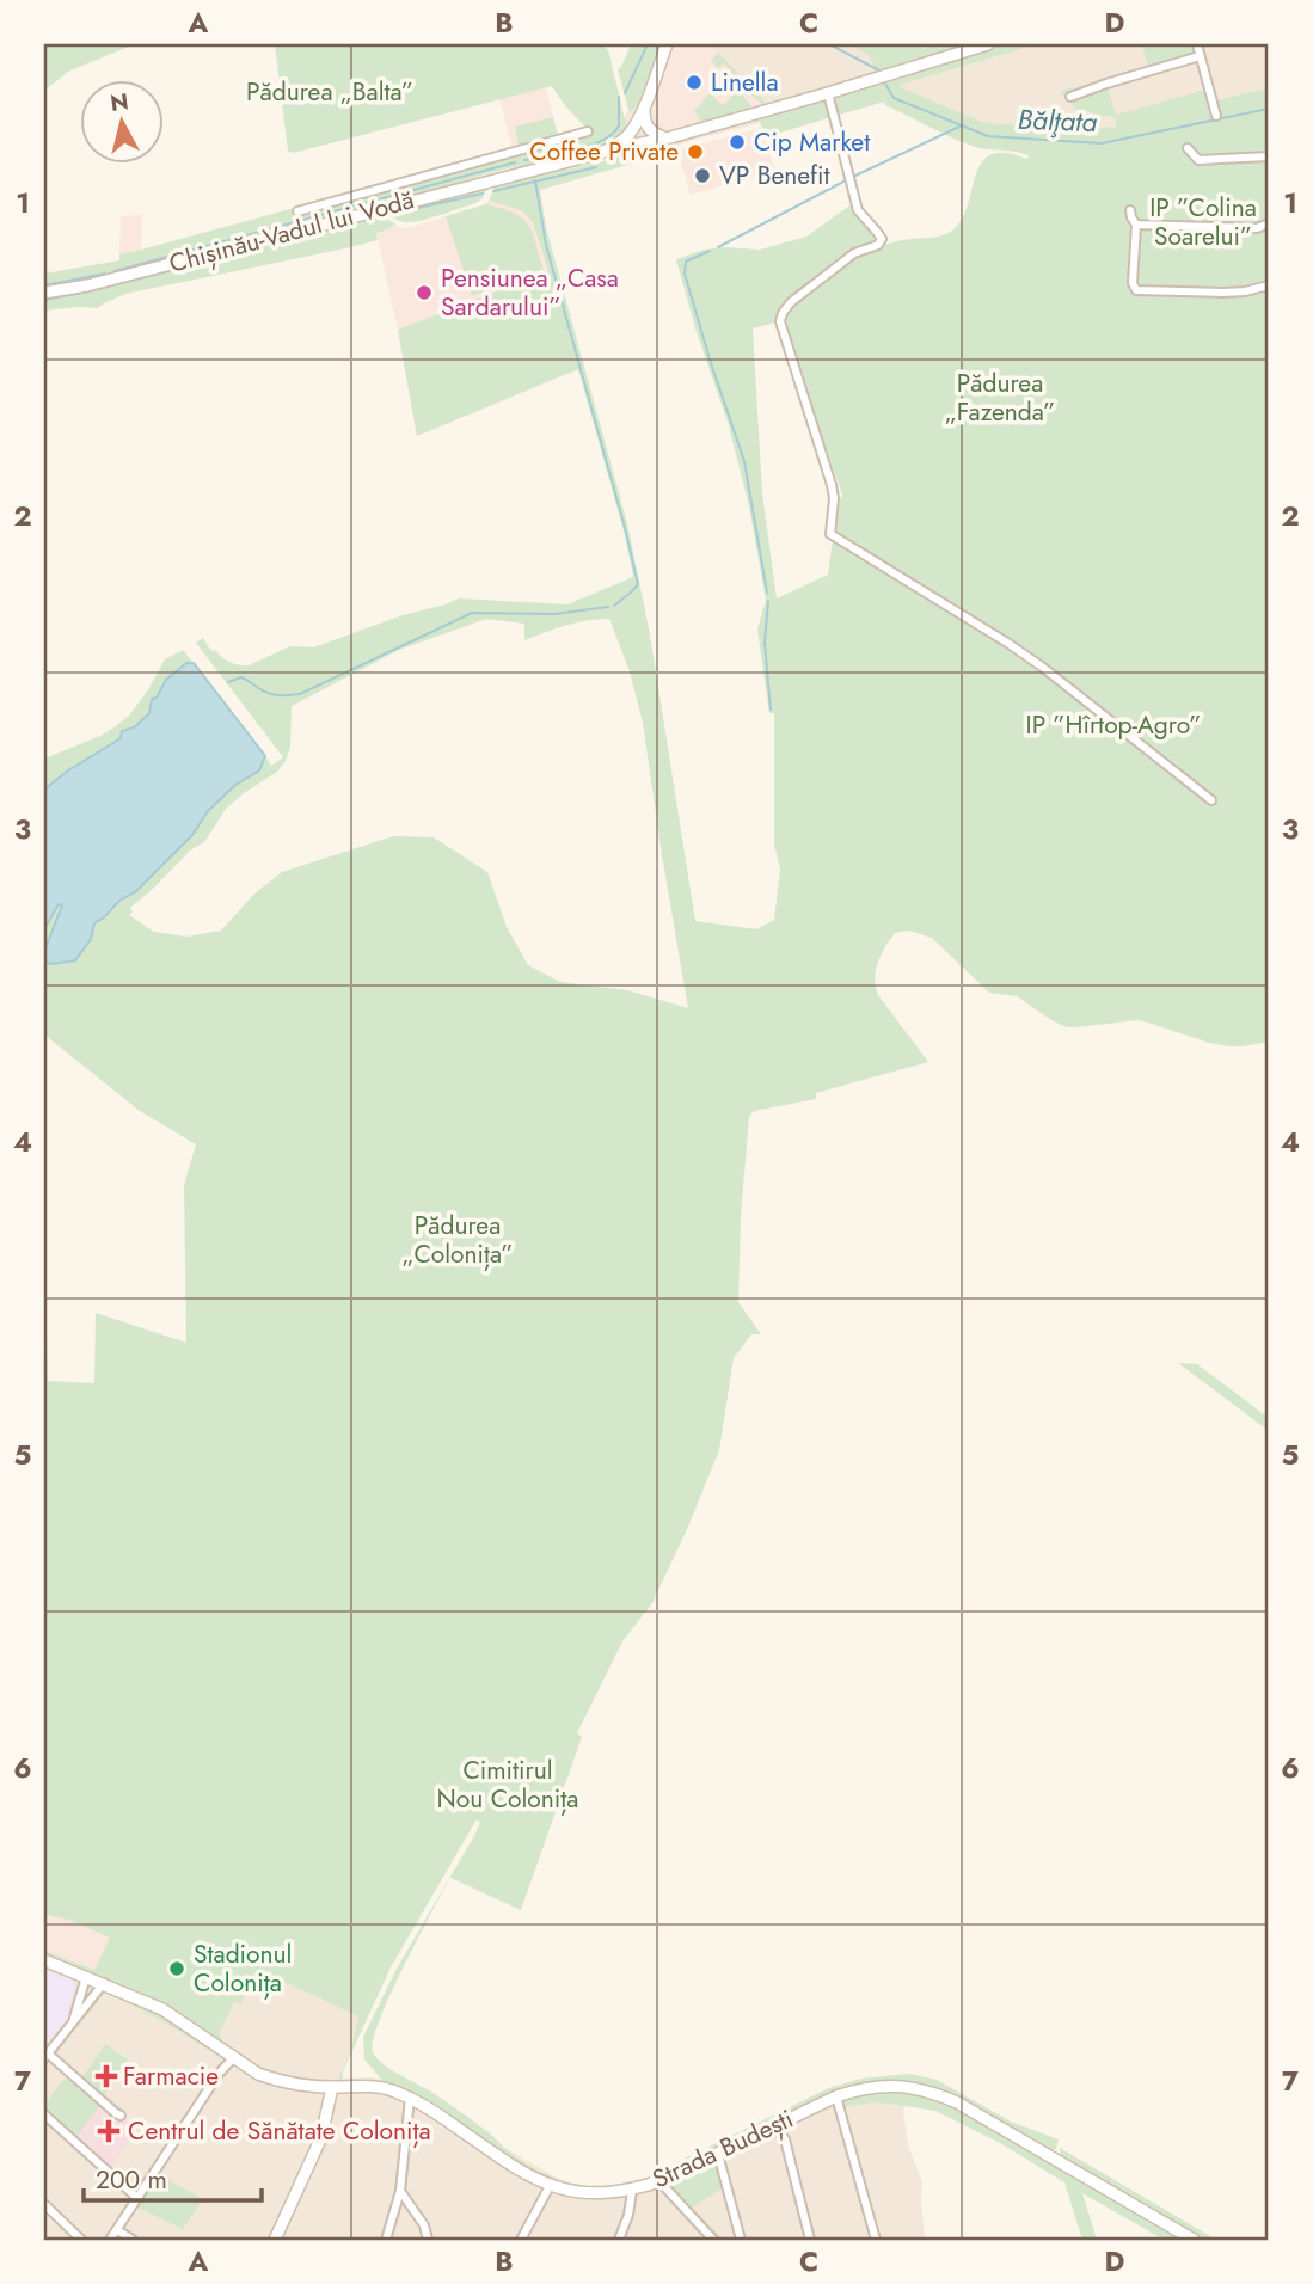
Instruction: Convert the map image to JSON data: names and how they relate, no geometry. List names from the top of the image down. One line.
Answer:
{"streets":{"street":["Chișinău-Vadul lui Vodă","Strada Budești"]},"water":["Bălţata"],"parks":["Pădurea „Balta”","IP ”Colina Soarelui”","Pădurea „Fazenda”","IP ”Hîrtop-Agro”","Pădurea „Colonița”","Cimitirul Nou Colonița"],"places":{"other":["Linella","Cip Market","Coffee Private","VP Benefit","Pensiunea „Casa Sardarului”","Stadionul Colonița"],"health":["Farmacie","Centrul de Sănătate Colonița"]},"scale_bar":"200 m","north":"top","grid":{"columns":["A","B","C","D"],"rows":["1","2","3","4","5","6","7"]}}
